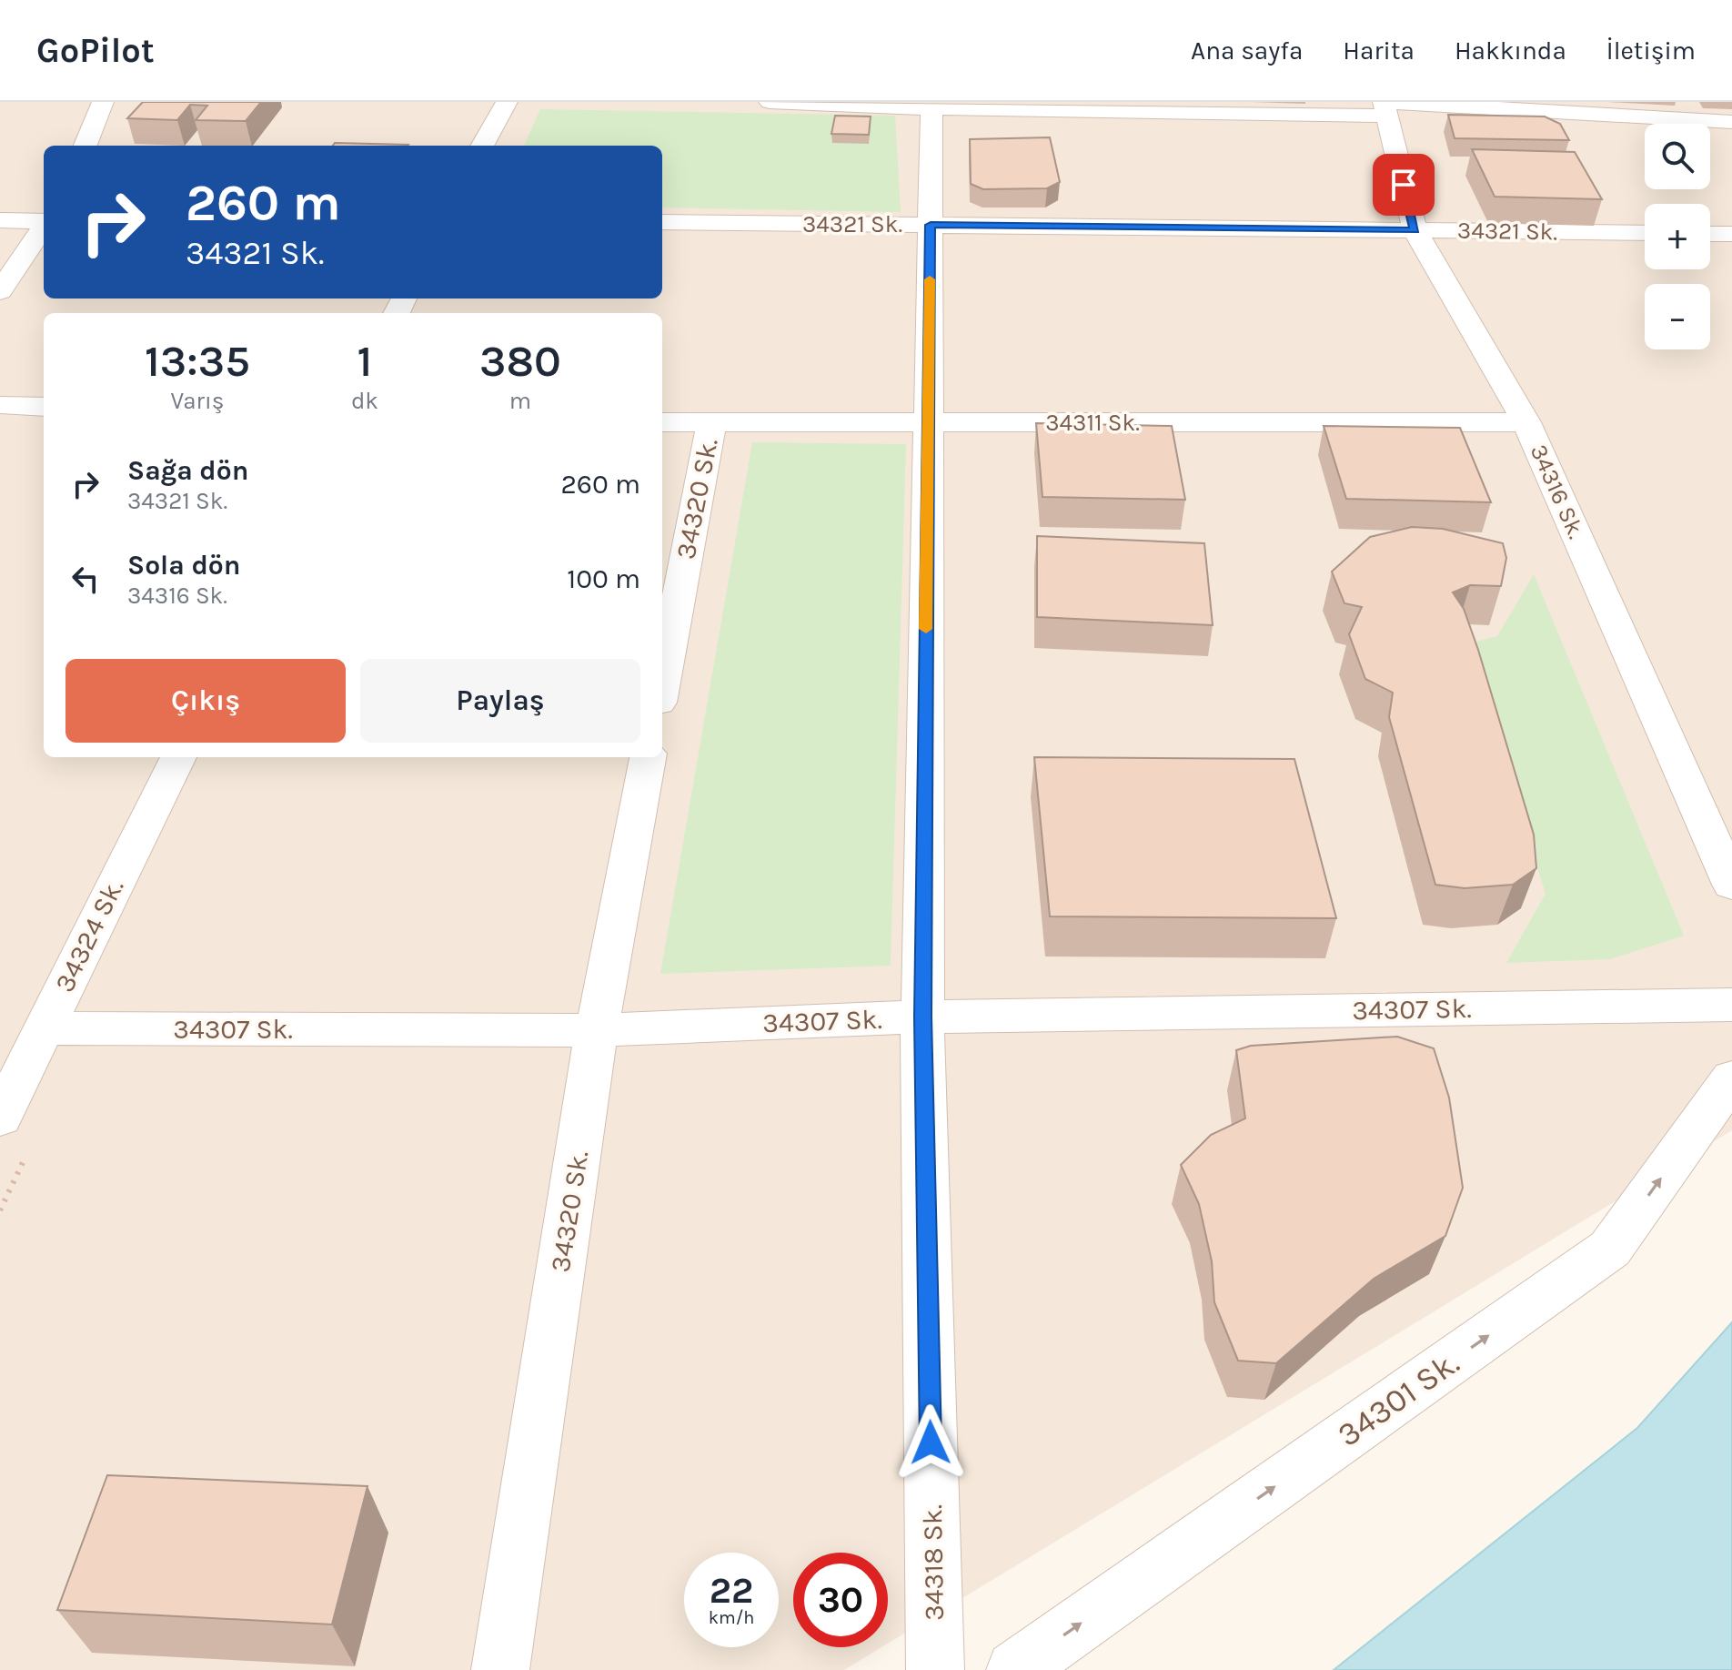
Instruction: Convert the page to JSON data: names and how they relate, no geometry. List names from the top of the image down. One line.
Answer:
{"streets":{"street":["34321 Sk.","34311 Sk.","34316 Sk.","34320 Sk.","34324 Sk.","34307 Sk.","34301 Sk.","34318 Sk."]},"crossings":[["34321 Sk.","34316 Sk."],["34321 Sk.","34318 Sk."],["34311 Sk.","34316 Sk."],["34311 Sk.","34320 Sk."],["34311 Sk.","34318 Sk."],["34320 Sk.","34307 Sk."],["34324 Sk.","34307 Sk."],["34307 Sk.","34318 Sk."]],"one_way":["34301 Sk."],"page":{"header":"GoPilot","nav":["Ana sayfa","Harita","Hakkında","İletişim"],"map_buttons":["+","−"],"turn":["260 m","34321 Sk."],"eta":["13:35","Varış","1","dk","380","m"],"list":[{"name":"Sağa dön","note":"34321 Sk.","value":"260 m"},{"name":"Sola dön","note":"34316 Sk.","value":"100 m"}],"buttons":["Çıkış","Paylaş"],"speed":"22 km/h","limit":"30"}}
